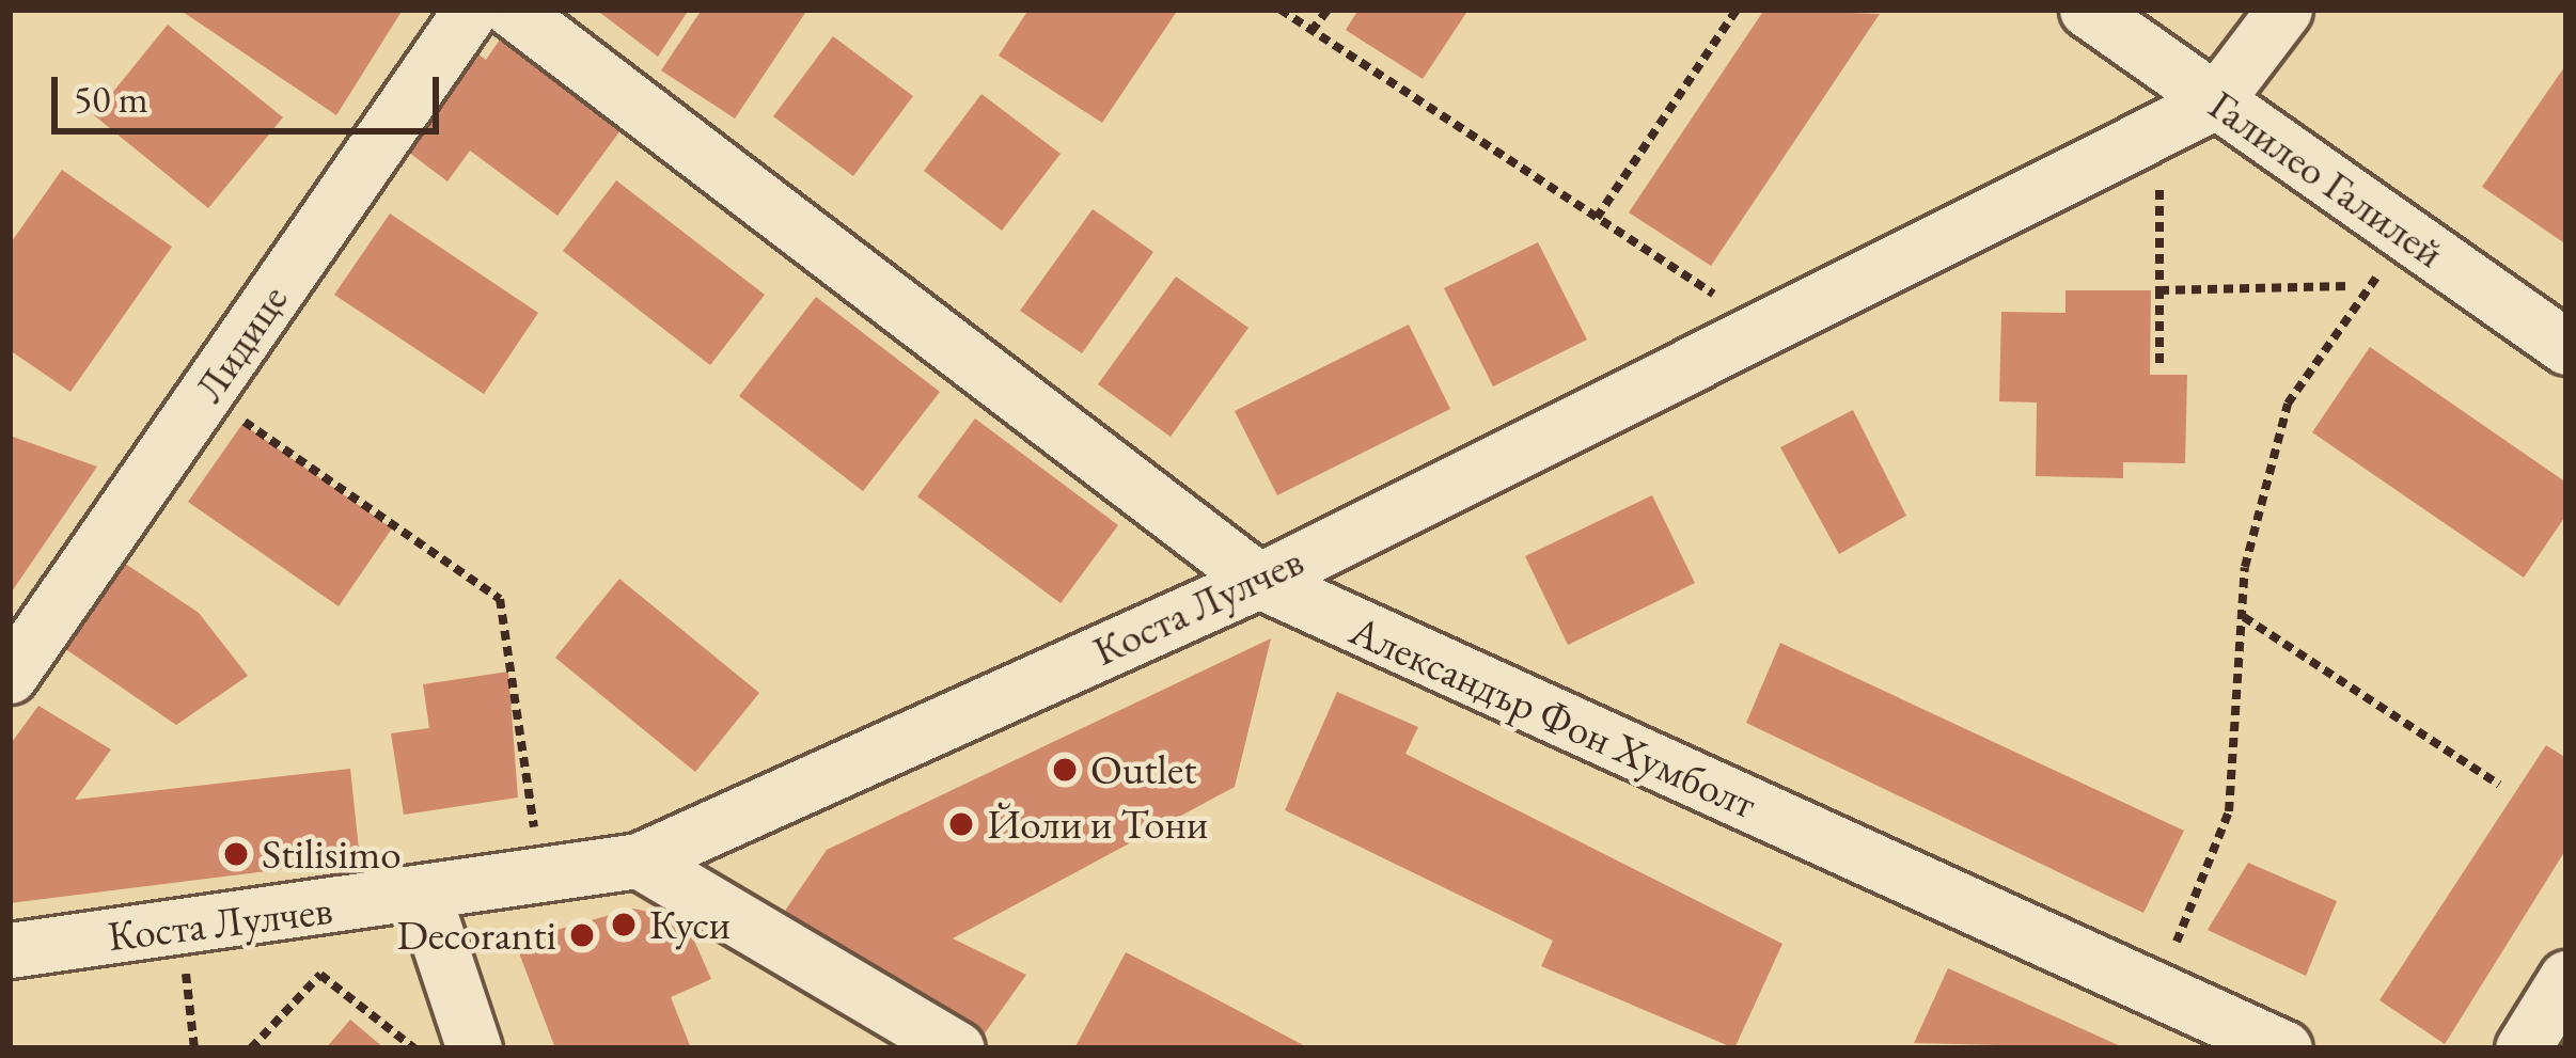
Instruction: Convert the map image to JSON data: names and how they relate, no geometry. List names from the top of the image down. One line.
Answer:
{"streets":{"street":["Галилео Галилей","Лидице","Коста Лулчев","Александър Фон Хумболт"]},"crossings":[["Галилео Галилей","Коста Лулчев"],["Коста Лулчев","Александър Фон Хумболт"]],"places":["Outlet","Йоли и Тони","Stilisimo","Куси","Decoranti"],"scale_bar":"50 m"}
